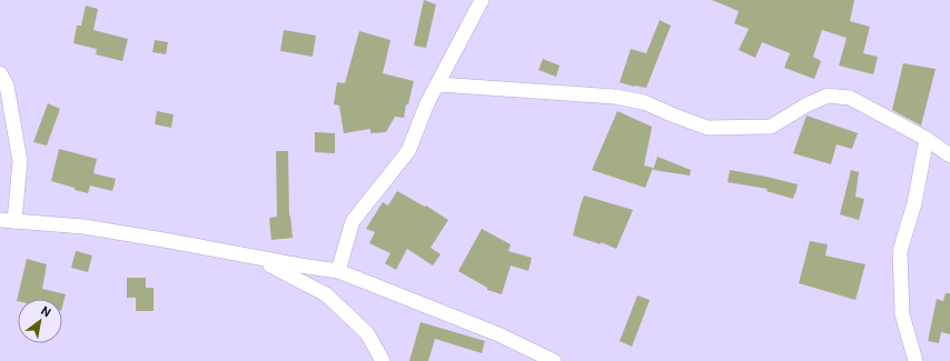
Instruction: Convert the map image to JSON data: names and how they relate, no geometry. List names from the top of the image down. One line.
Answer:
{"north":"top right"}
